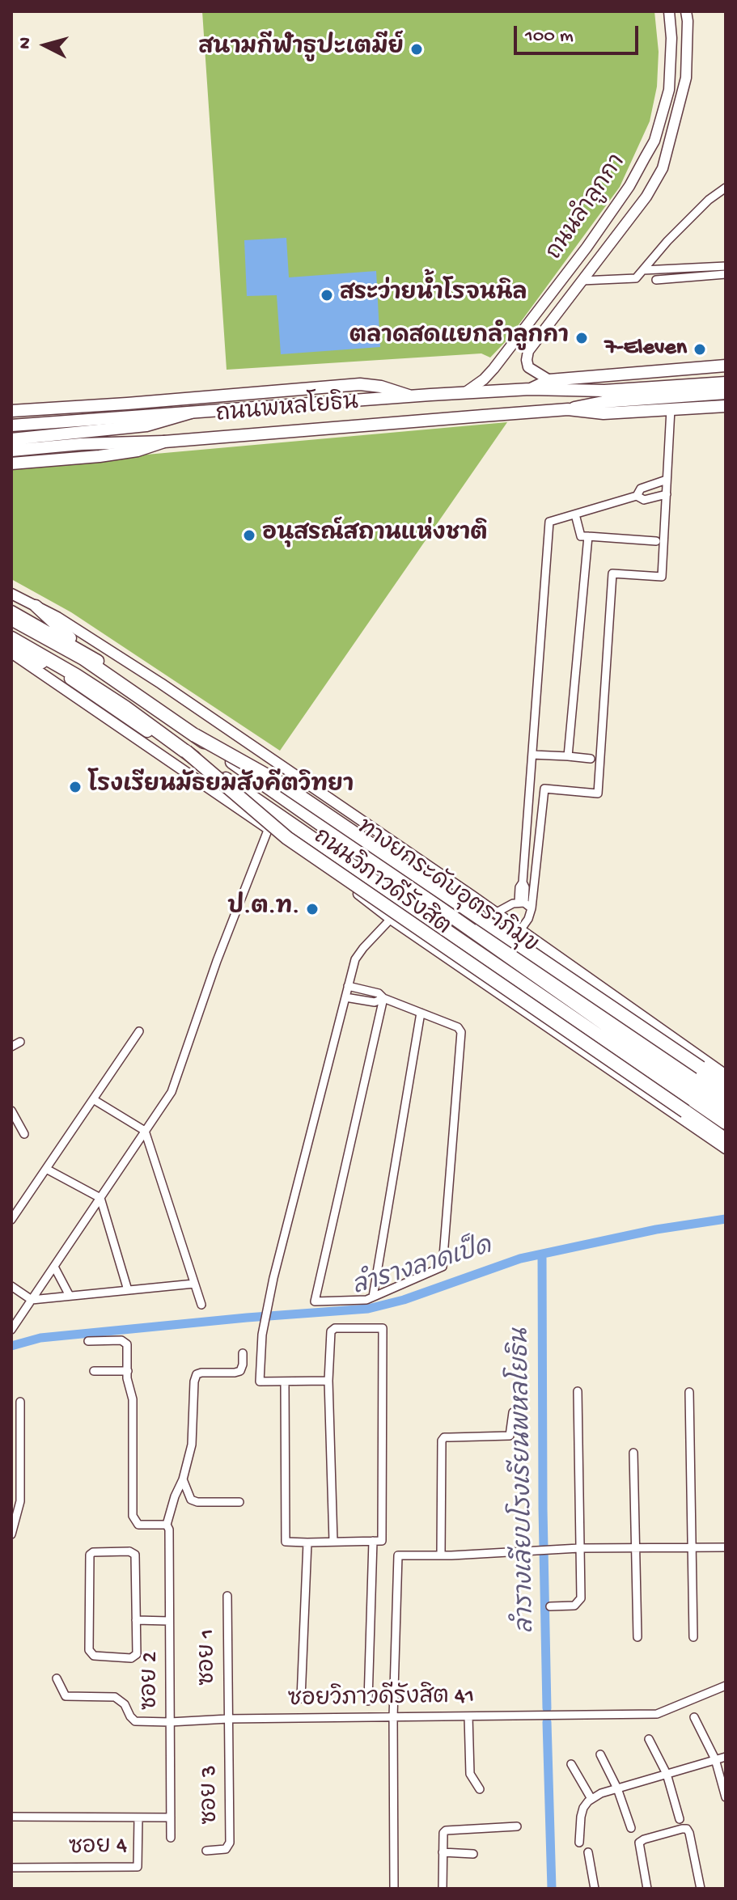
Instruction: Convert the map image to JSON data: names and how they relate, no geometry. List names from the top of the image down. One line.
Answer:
{"streets":{"highway":["ทางยกระดับอุตราภิมุข"],"main road":["ถนนลำลูกกา","ถนนพหลโยธิน","ถนนวิภาวดีรังสิต"],"street":["ซอย 1","ซอย 2","ซอยวิภาวดีรังสิต 41","ซอย 3","ซอย 4"]},"crossings":[["ถนนลำลูกกา","ถนนพหลโยธิน"],["ซอย 1","ซอยวิภาวดีรังสิต 41"],["ซอย 1","ซอย 3"],["ซอย 2","ซอยวิภาวดีรังสิต 41"],["ซอยวิภาวดีรังสิต 41","ซอย 3"]],"water":["ลำรางลาดเป็ด","ลำรางเลียบโรงเรียนพหลโยธิน"],"places":["สนามกีฬาธูปะเตมีย์","สระว่ายน้ำโรจนนิล","ตลาดสดแยกลำลูกกา","7-Eleven","อนุสรณ์สถานแห่งชาติ","โรงเรียนมัธยมสังคีตวิทยา","ป.ต.ท."],"scale_bar":"100 m","north":"left"}
